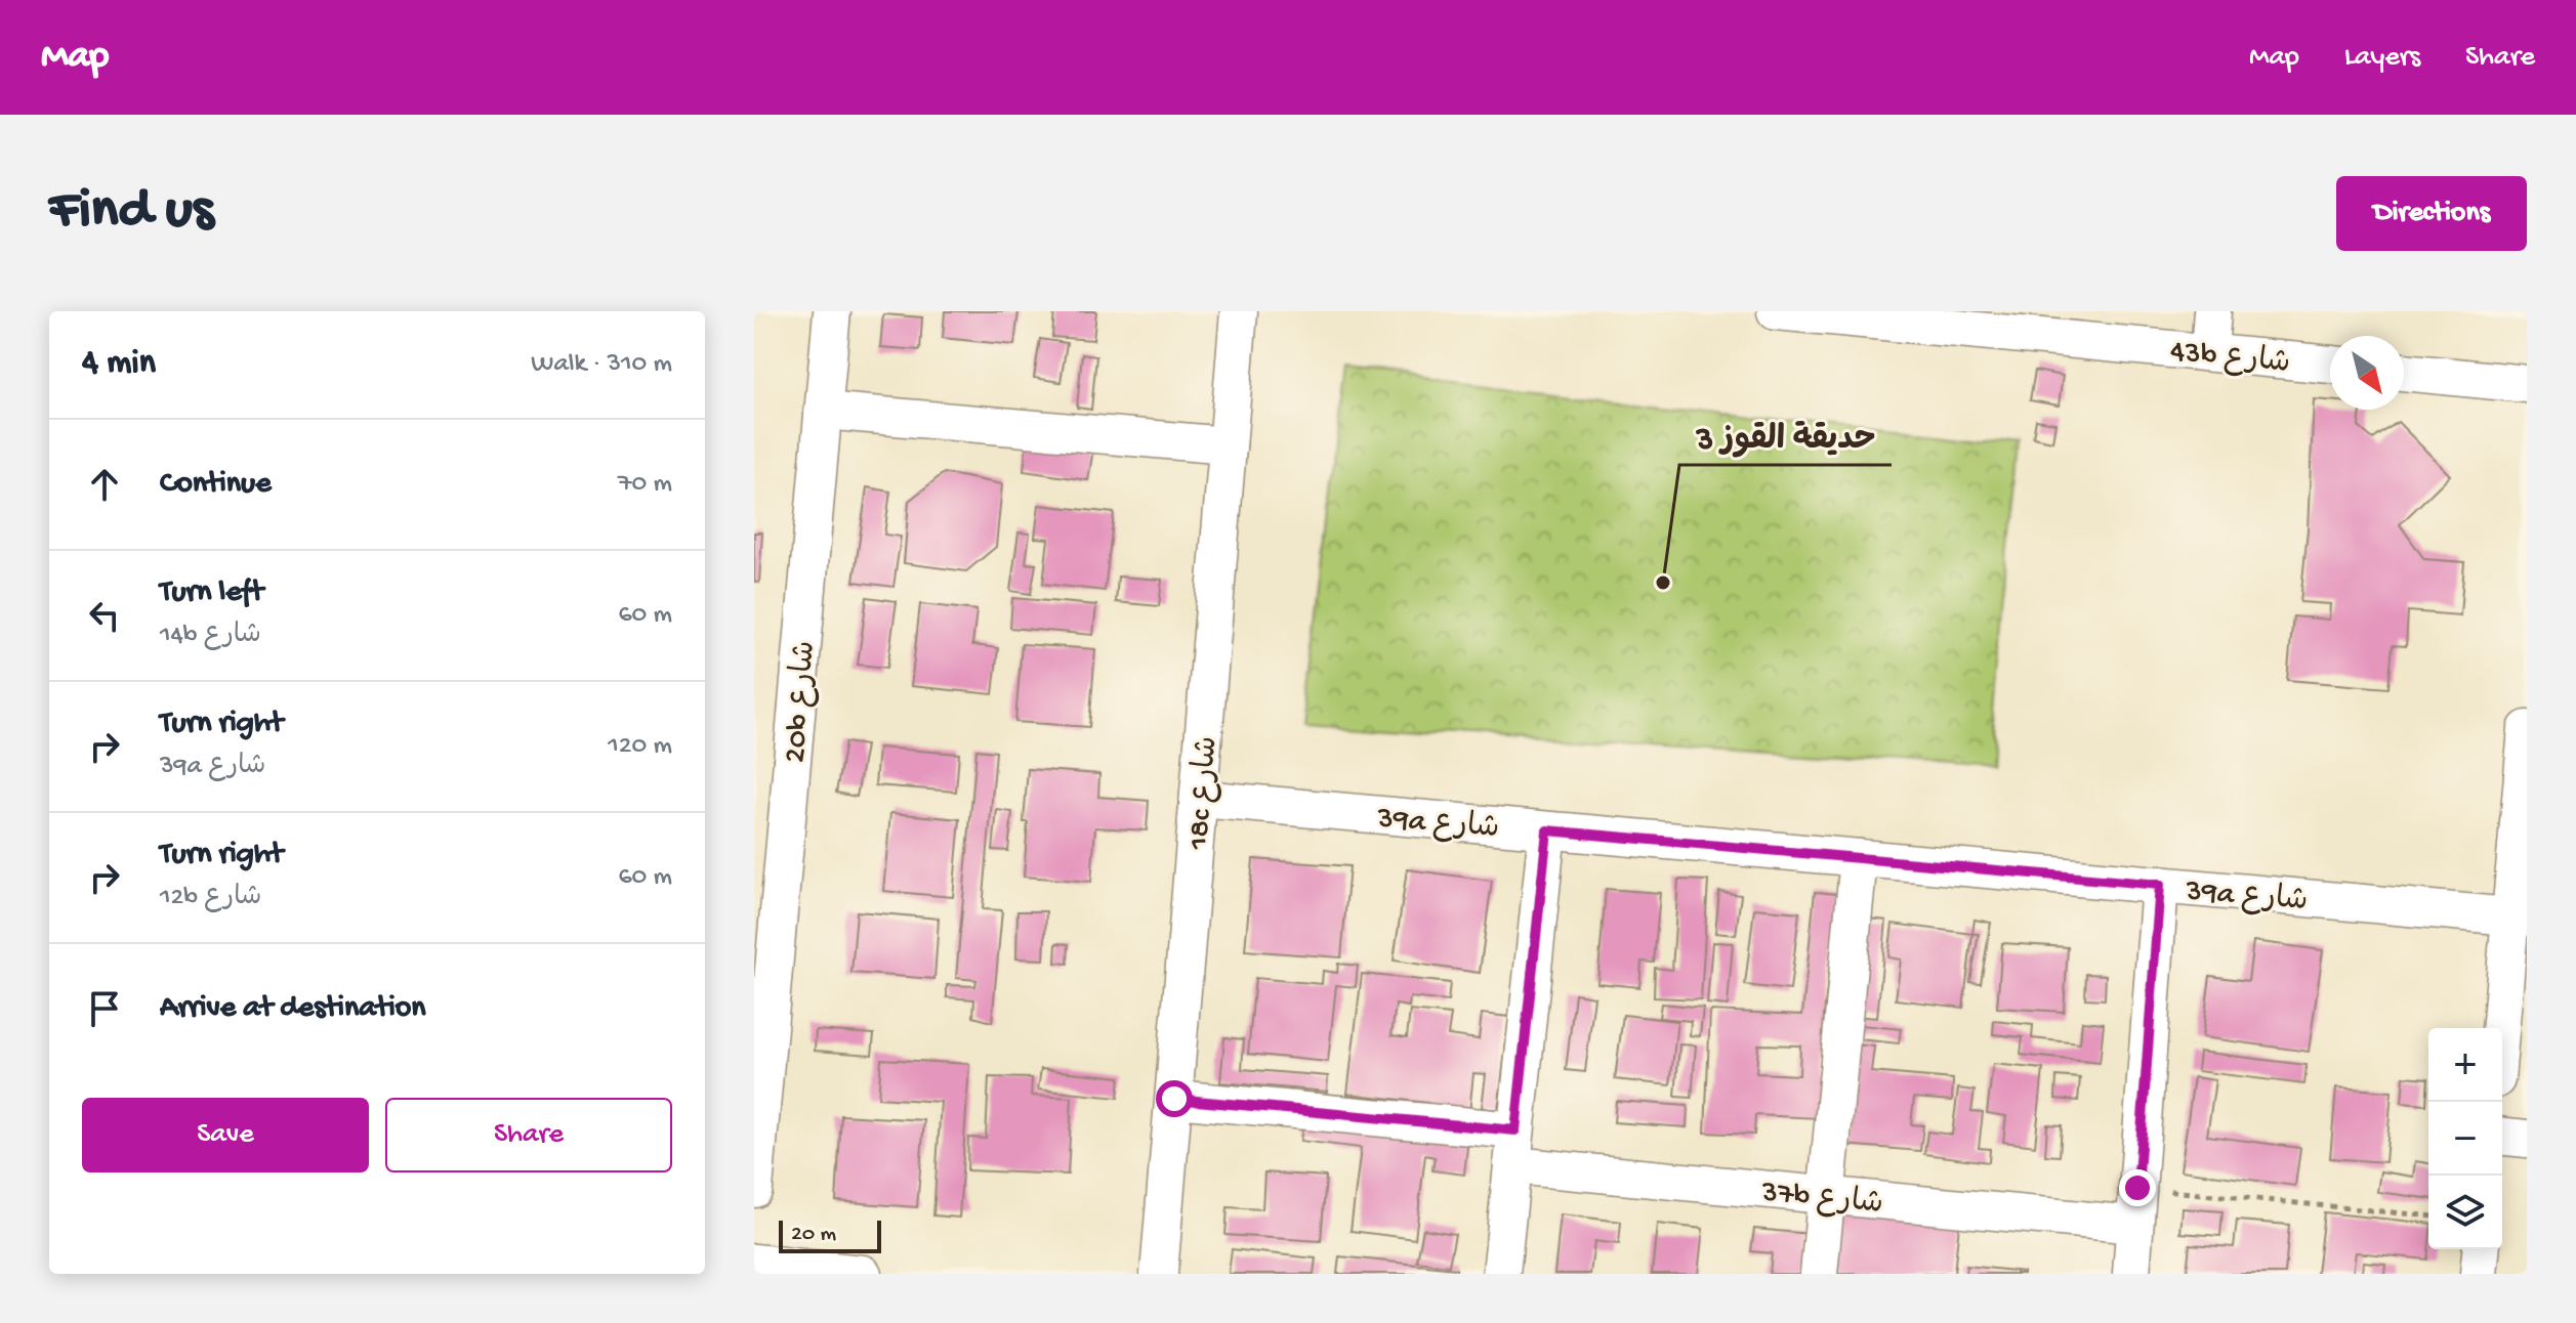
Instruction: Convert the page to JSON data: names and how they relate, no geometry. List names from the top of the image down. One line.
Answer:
{"streets":{"street":["43b شارع","20b شارع","18c شارع","39a شارع","37b شارع"]},"crossings":[["18c شارع","39a شارع"],["18c شارع","37b شارع"]],"places":["حديقة القوز 3"],"scale_bar":"20 m","north":"bottom right","page":{"header":"Map","nav":["Map","Layers","Share"],"buttons":["Directions",["Save","Share"]],"title":"Find us","heading":["4 min","Walk · 310 m"],"list":[["Continue","70 m"],["Turn left","14b شارع","60 m"],["Turn right","39a شارع","120 m"],["Turn right","12b شارع","60 m"],"Arrive at destination"],"map_buttons":["+","−"],"scale":"20 m"}}
